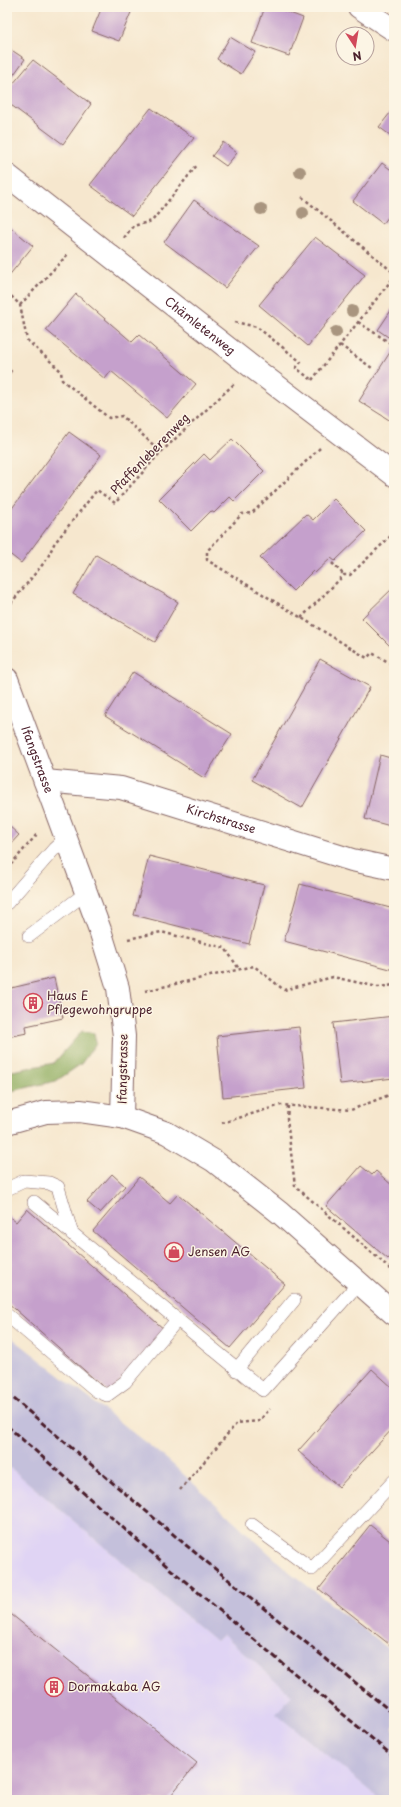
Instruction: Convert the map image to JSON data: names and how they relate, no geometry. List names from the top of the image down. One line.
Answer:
{"streets":{"street":["Chämletenweg","Ifangstrasse","Kirchstrasse"],"path":["Pfaffenleberenweg"]},"crossings":[["Chämletenweg","Pfaffenleberenweg"],["Ifangstrasse","Kirchstrasse"]],"places":{"building":["Haus E Pflegewohngruppe","Dormakaba AG"],"shop":["Jensen AG"]},"north":"bottom"}
